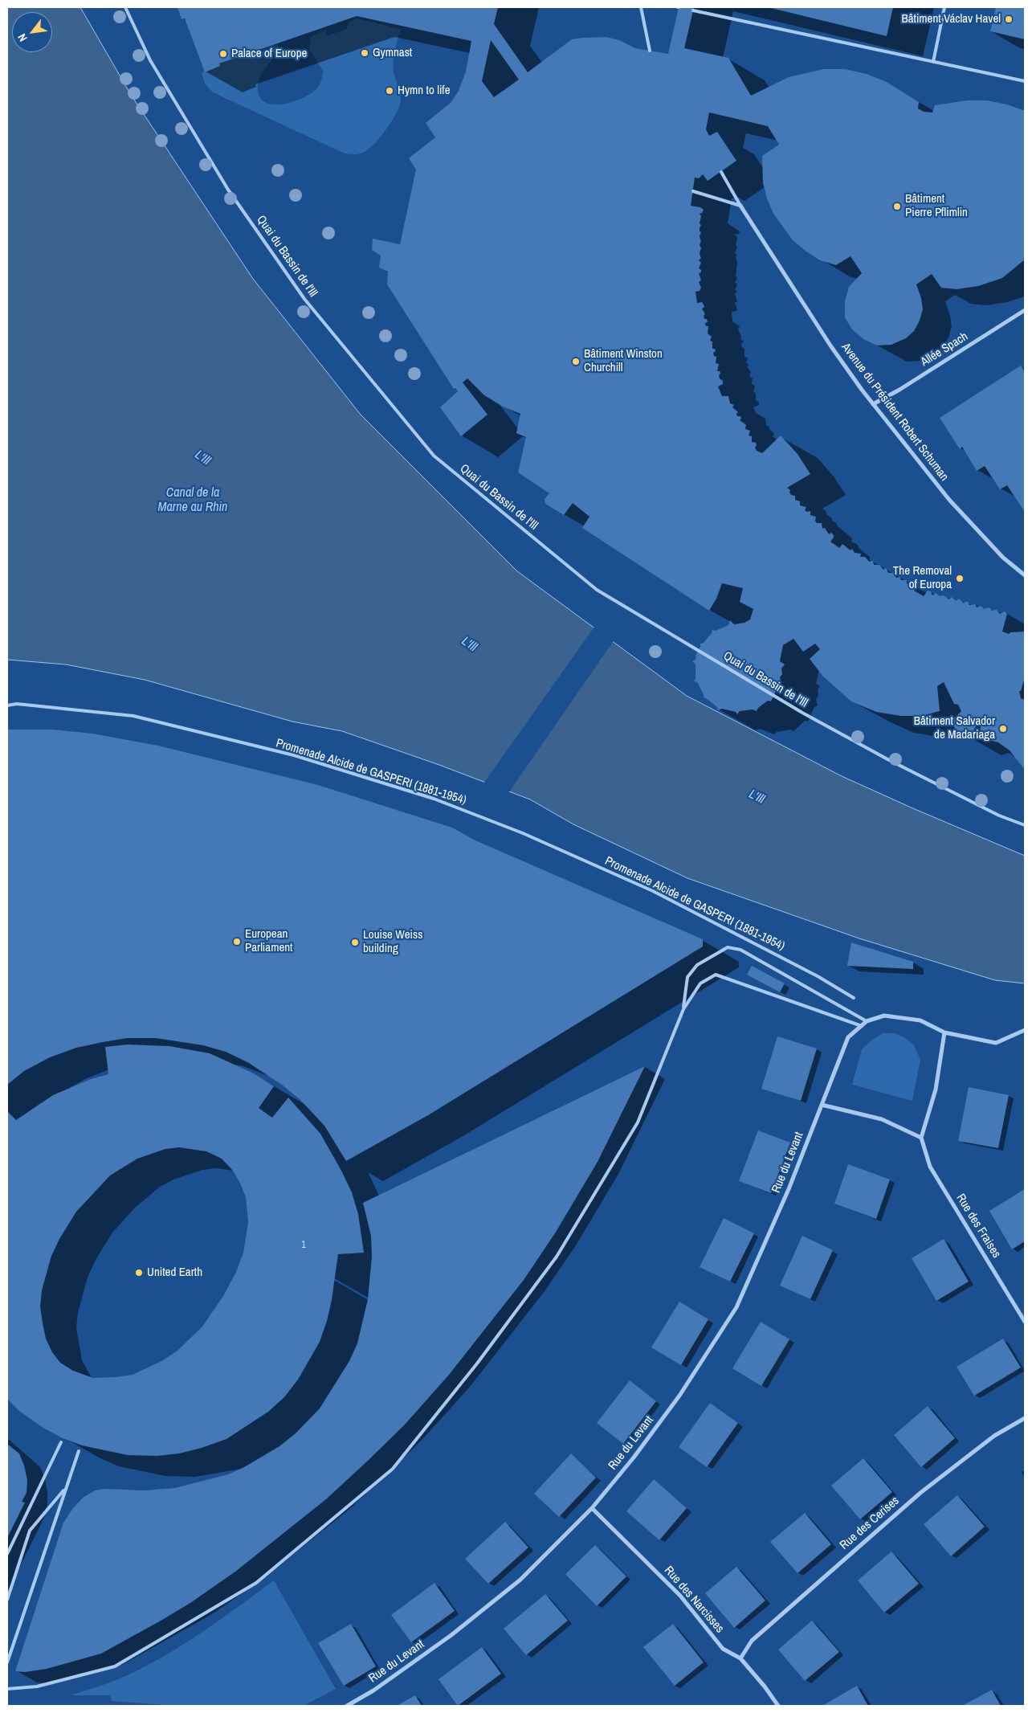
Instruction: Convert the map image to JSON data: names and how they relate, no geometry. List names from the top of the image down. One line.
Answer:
{"streets":{"street":["Allée Spach","Avenue du Président Robert Schuman","Rue du Levant","Rue des Fraises","Rue des Cerises","Rue des Narcisses"],"lane":["Quai du Bassin de l'Ill","Promenade Alcide de GASPERI (1881-1954)"]},"crossings":[["Allée Spach","Avenue du Président Robert Schuman"],["Rue du Levant","Rue des Narcisses"],["Rue des Cerises","Rue des Narcisses"]],"water":["L'Ill","Canal de la Marne au Rhin"],"places":["Bâtiment Václav Havel","Gymnast","Palace of Europe","Hymn to life","Bâtiment Pierre Pflimlin","Bâtiment Winston Churchill","The Removal of Europa","Bâtiment Salvador de Madariaga","European Parliament","Louise Weiss building","United Earth"],"house_numbers":["1"],"north":"bottom left"}
